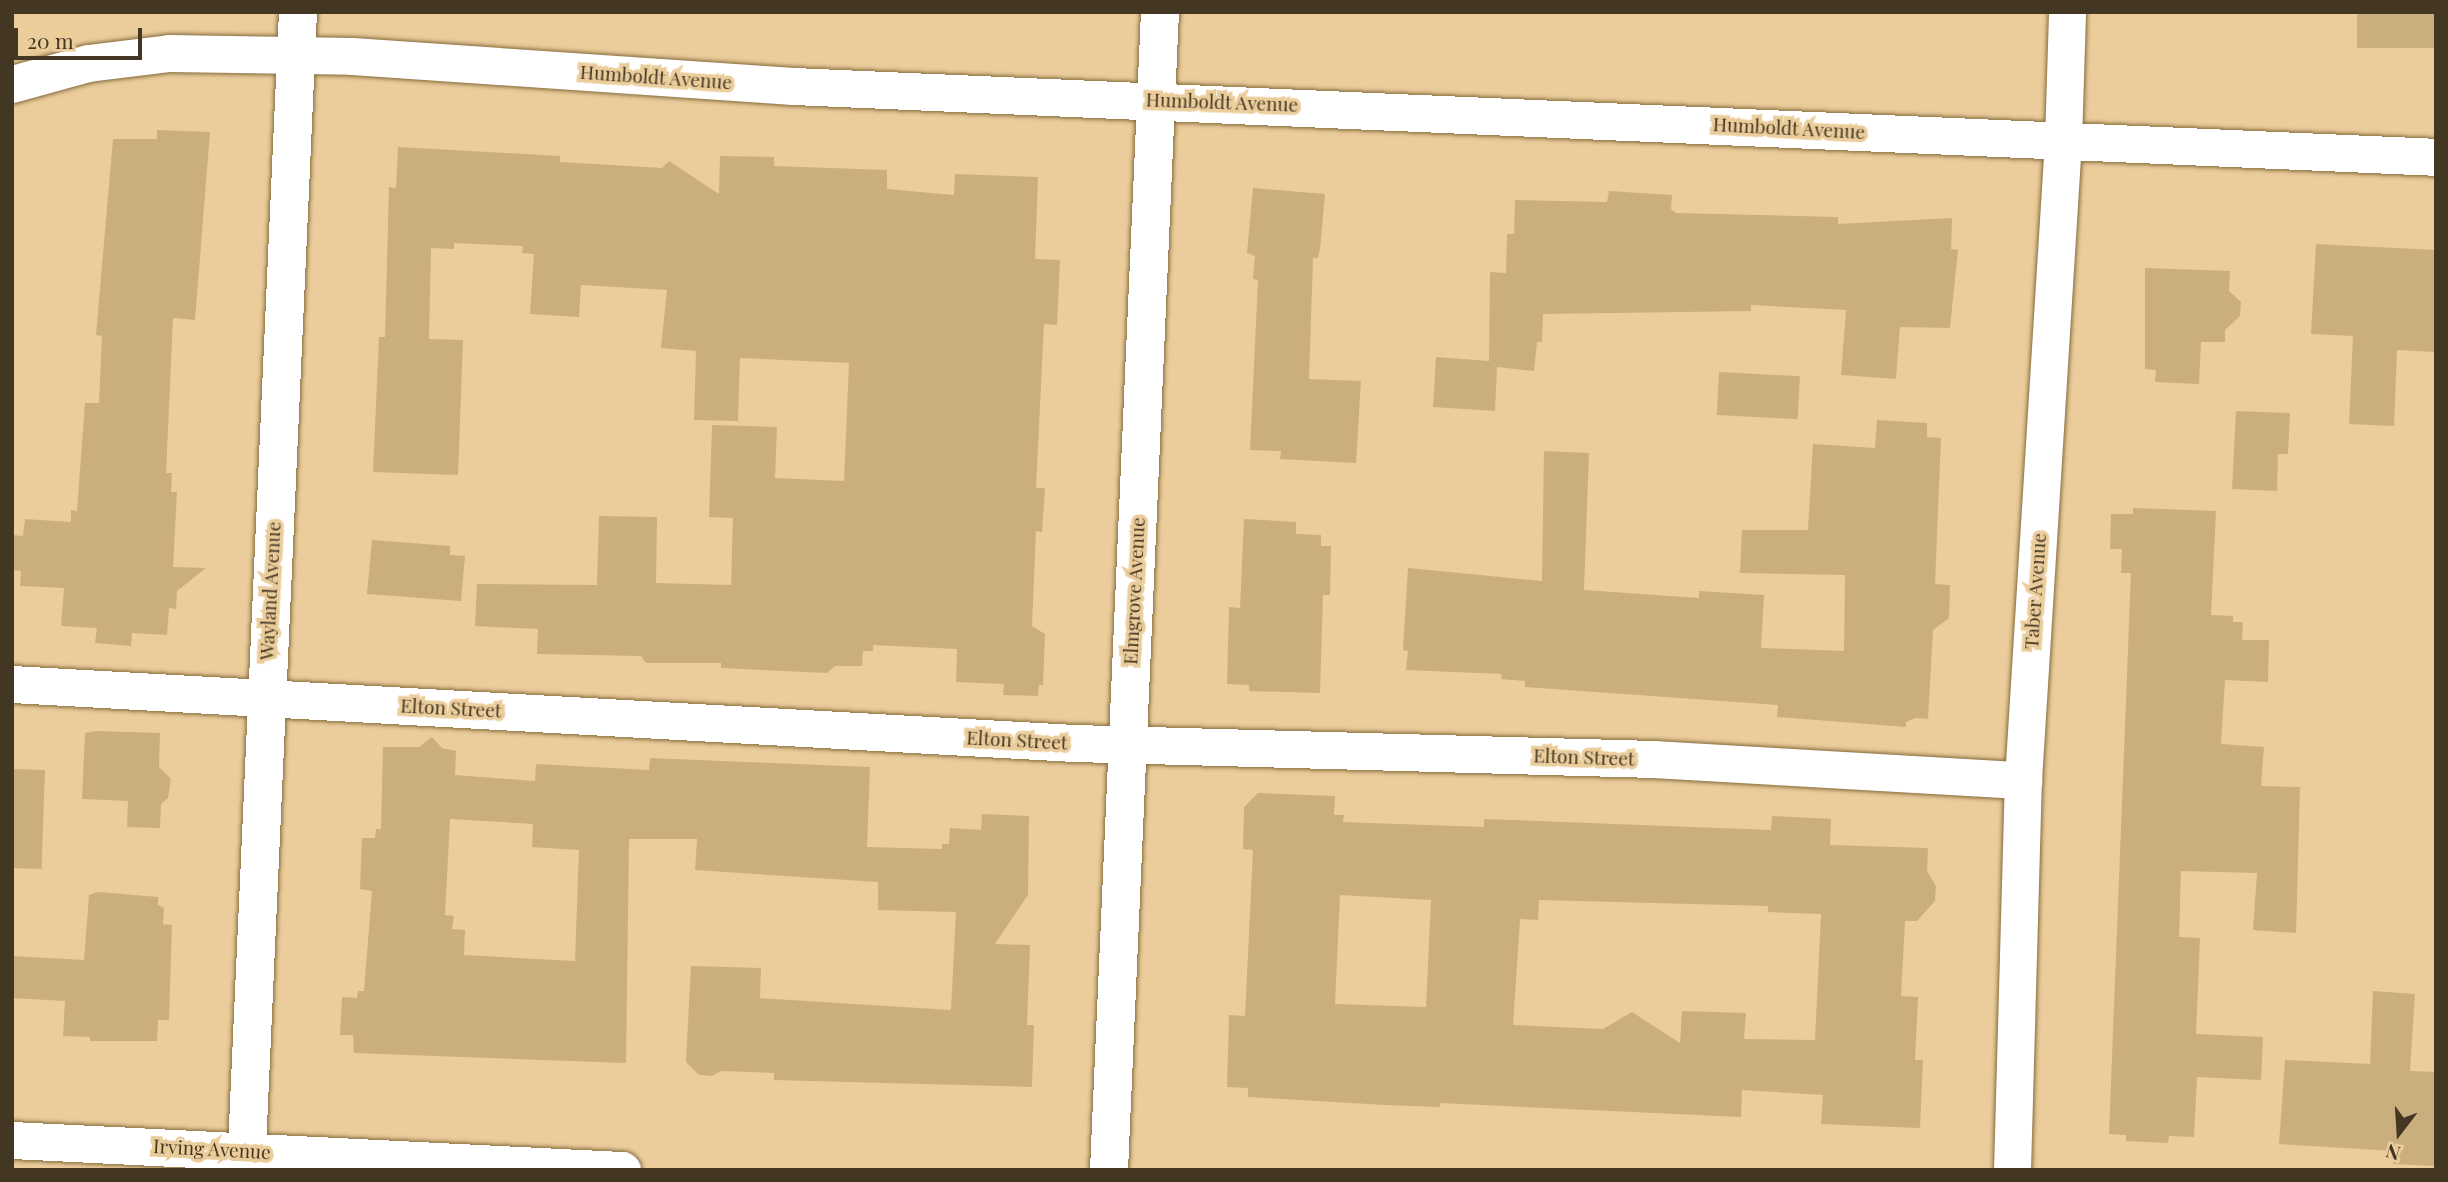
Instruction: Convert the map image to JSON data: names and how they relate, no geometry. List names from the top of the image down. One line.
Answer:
{"streets":{"street":["Humboldt Avenue","Wayland Avenue","Elmgrove Avenue","Taber Avenue","Elton Street","Irving Avenue"]},"crossings":[["Humboldt Avenue","Wayland Avenue"],["Humboldt Avenue","Elmgrove Avenue"],["Humboldt Avenue","Taber Avenue"],["Wayland Avenue","Elton Street"],["Wayland Avenue","Irving Avenue"],["Elmgrove Avenue","Elton Street"],["Taber Avenue","Elton Street"]],"scale_bar":"20 m","north":"bottom"}
